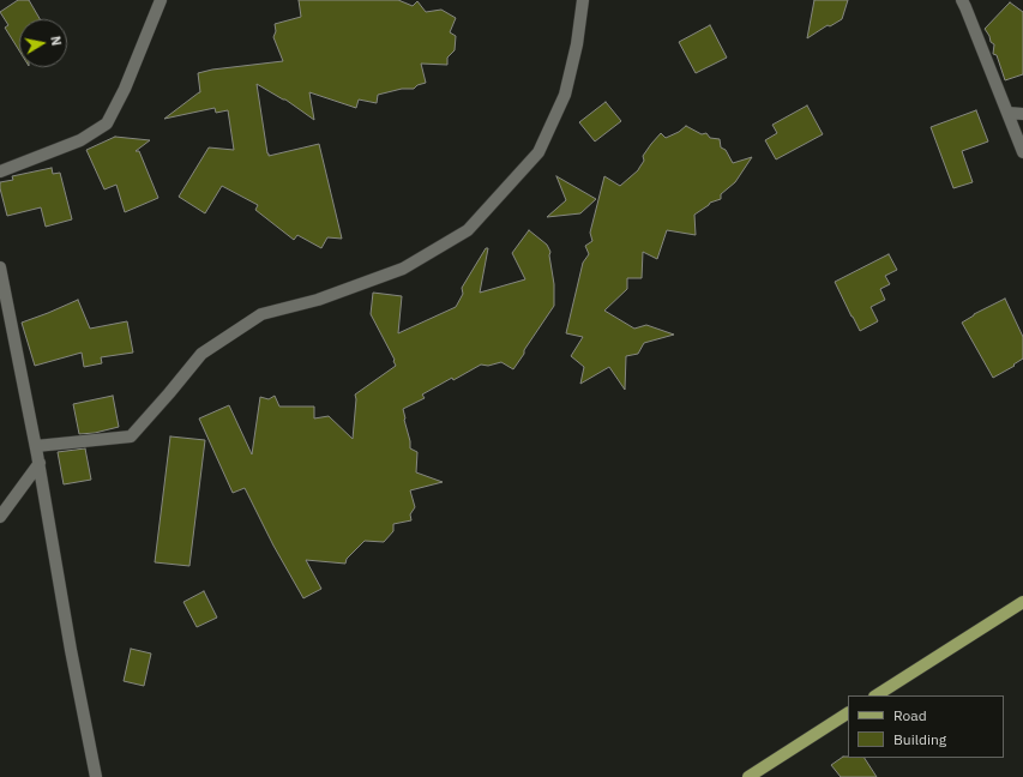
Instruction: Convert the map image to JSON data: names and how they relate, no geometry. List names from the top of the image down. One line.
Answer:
{"legend":["Road","Building"],"north":"right"}
